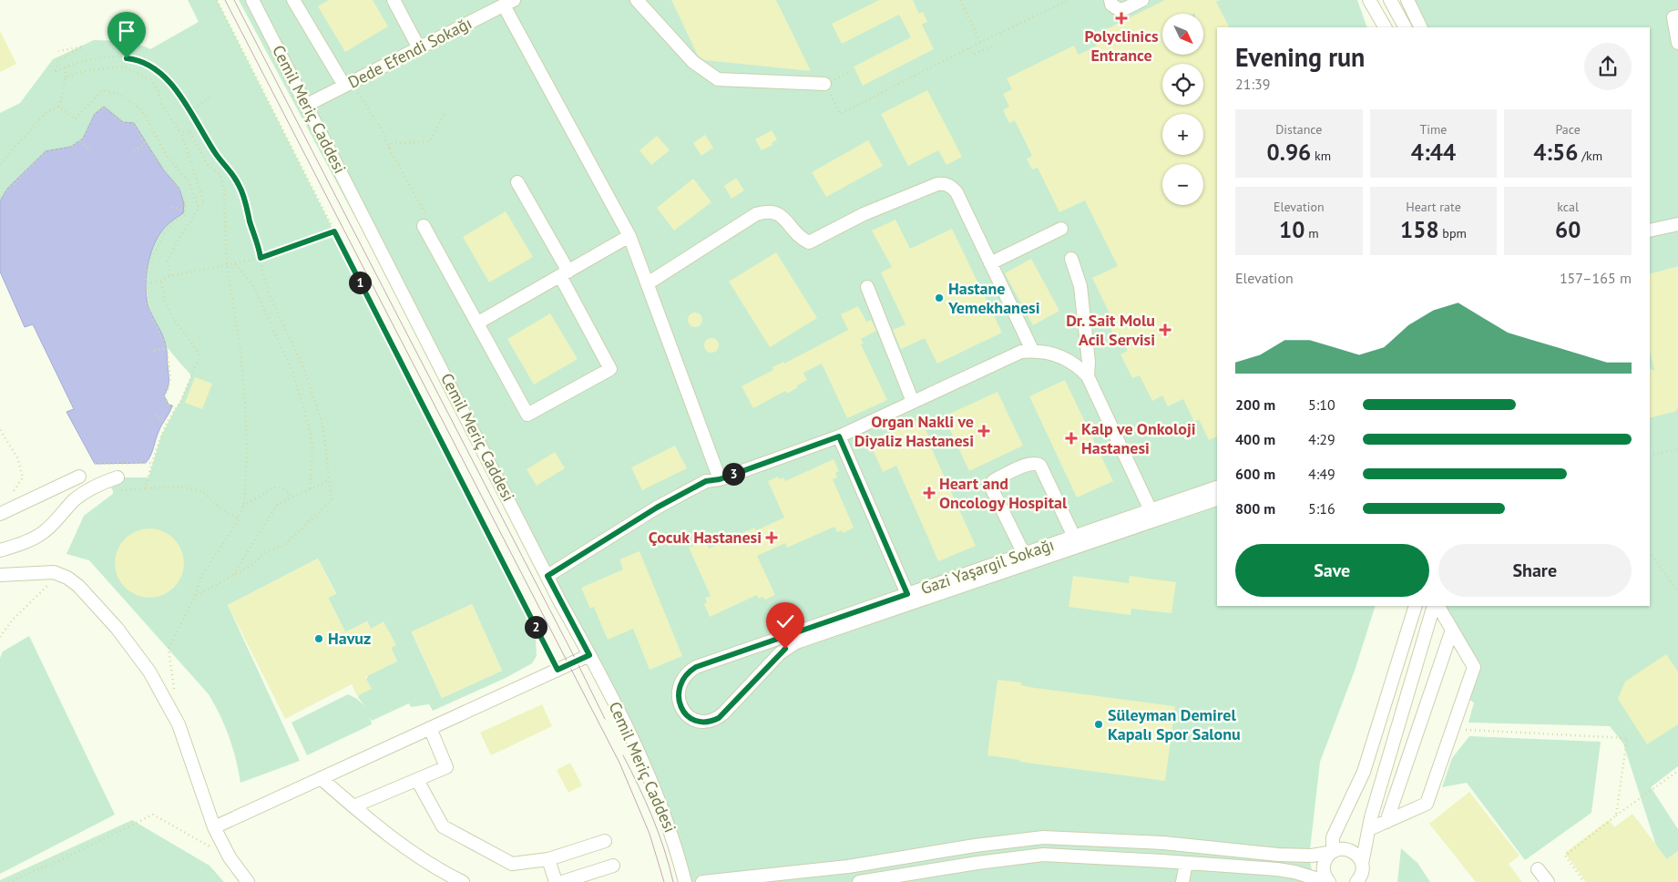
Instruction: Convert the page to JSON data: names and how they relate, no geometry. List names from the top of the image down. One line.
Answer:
{"streets":{"street":["Dede Efendi Sokağı","Cemil Meriç Caddesi","Gazi Yaşargil Sokağı"]},"crossings":[["Dede Efendi Sokağı","Cemil Meriç Caddesi"]],"places":{"health":["Polyclinics Entrance","Dr. Sait Molu Acil Servisi","Organ Nakli ve Diyaliz Hastanesi","Kalp ve Onkoloji Hastanesi","Heart and Oncology Hospital","Çocuk Hastanesi"],"other":["Hastane Yemekhanesi","Havuz","Süleyman Demirel Kapalı Spor Salonu"]},"north":"bottom right","page":{"map_buttons":["+","−"],"heading":["Evening run","21:39"],"stats":[["Distance","0.96 km"],["Time","4:44"],["Pace","4:56 /km"],["Elevation","10 m"],["Heart rate","158 bpm"],["kcal","60"]],"chart":["Elevation","157–165 m"],"pins":["1","3","2"],"list":[{"name":"200 m","note":"5:10"},{"name":"400 m","note":"4:29"},{"name":"600 m","note":"4:49"},{"name":"800 m","note":"5:16"}],"buttons":["Save","Share"]}}
